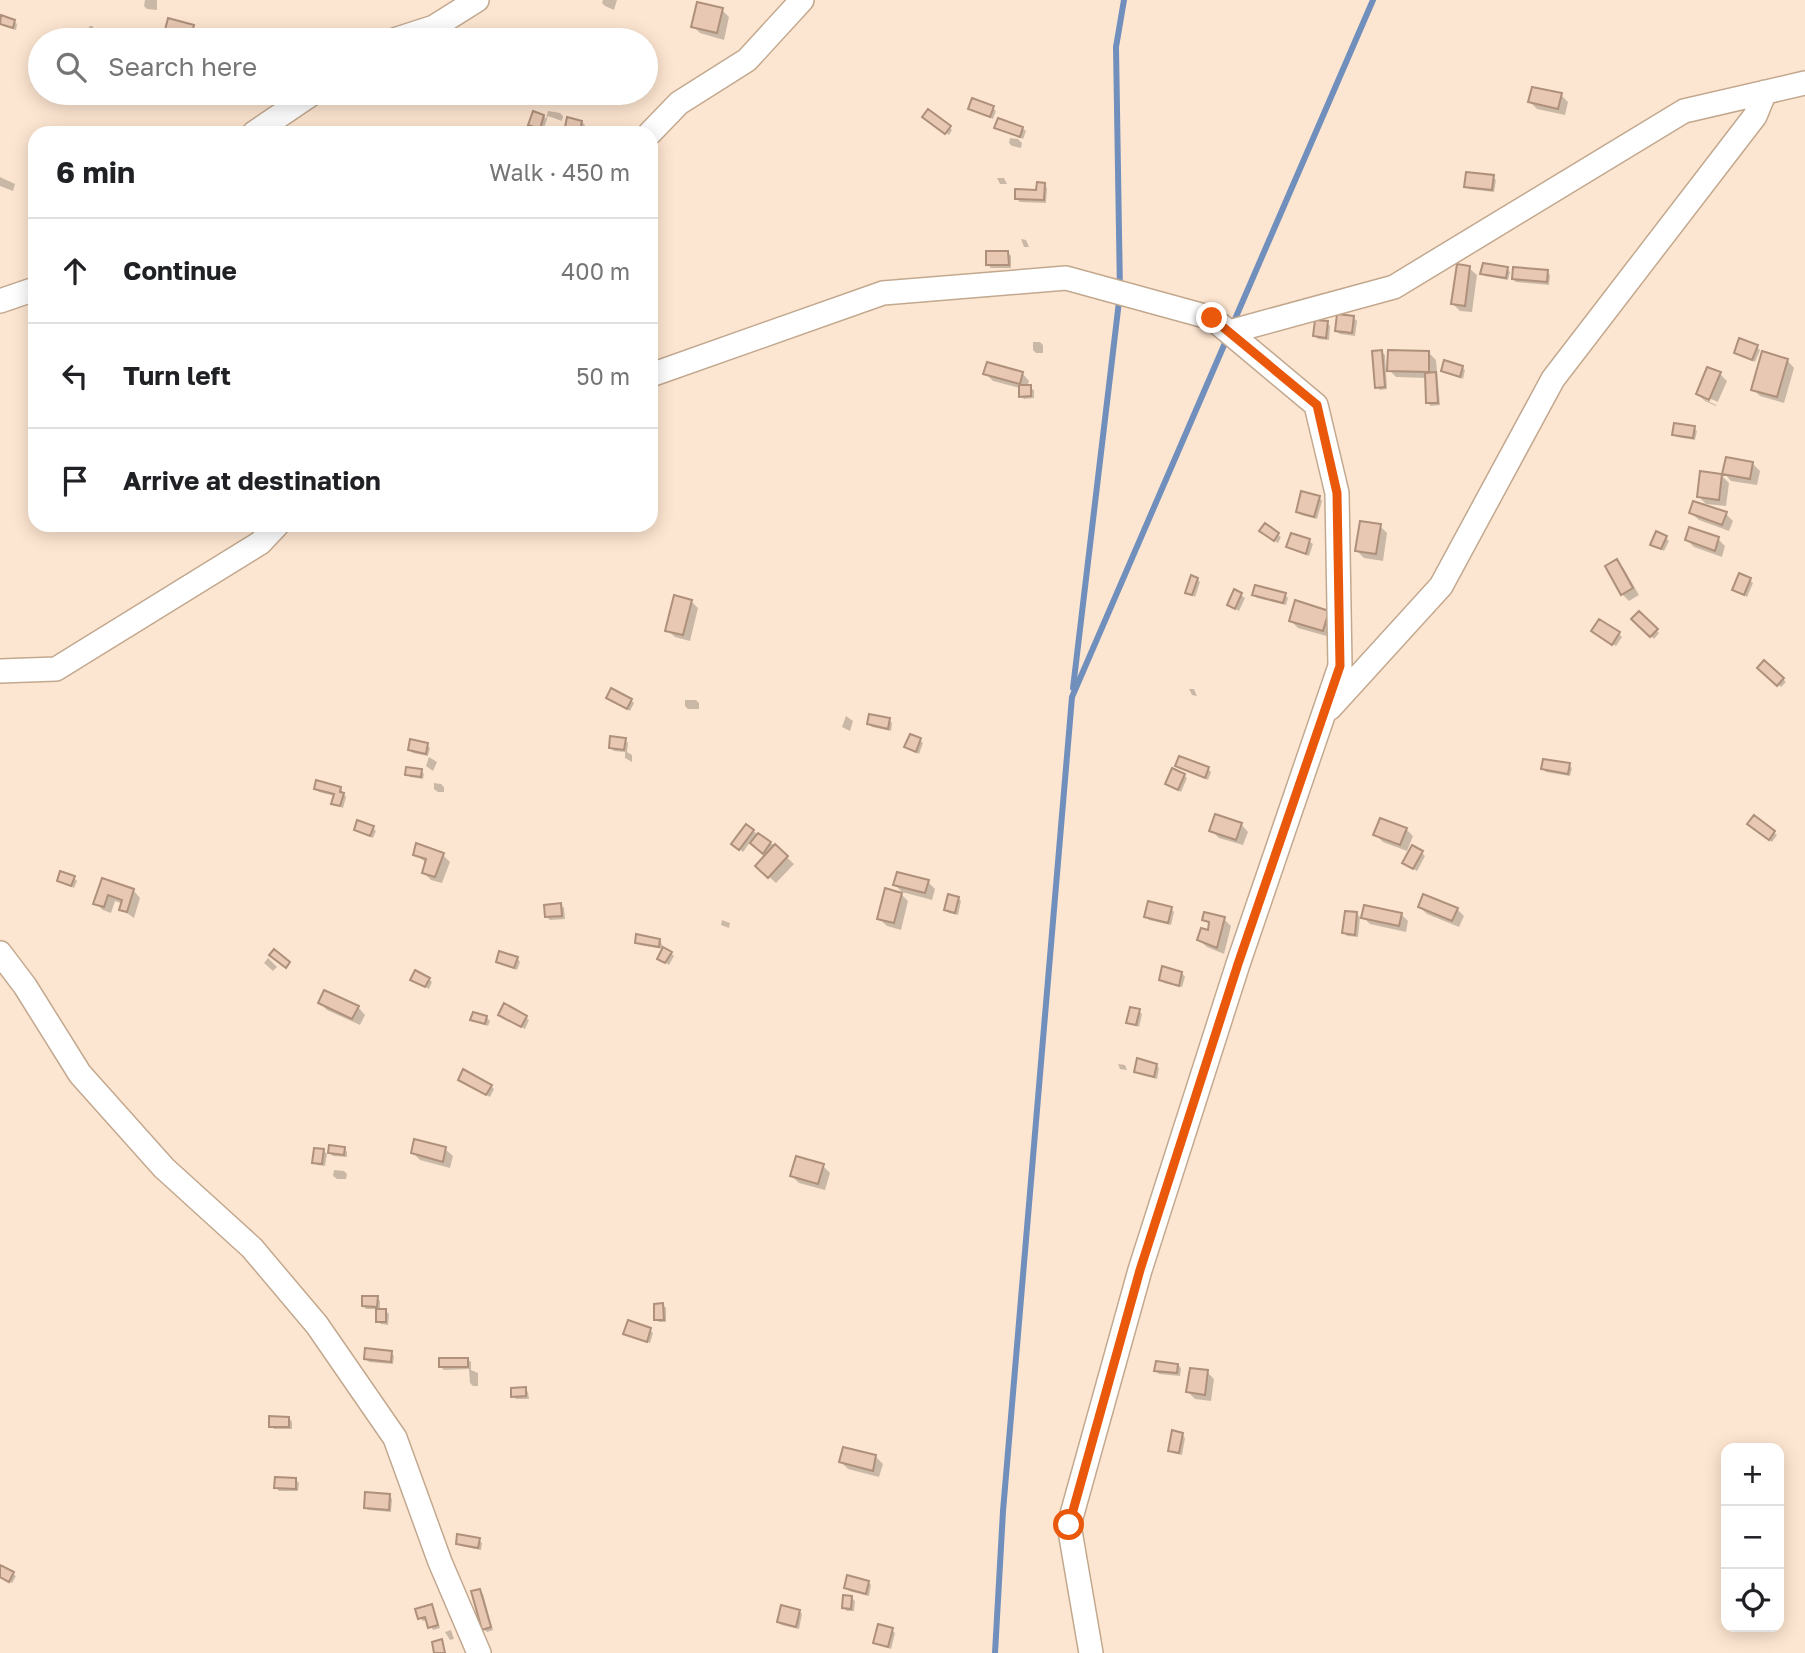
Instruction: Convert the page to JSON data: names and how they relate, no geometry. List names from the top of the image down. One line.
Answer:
{"page":{"search":"Search here","heading":["6 min","Walk · 450 m"],"list":[["Continue","400 m"],["Turn left","50 m"],"Arrive at destination"],"map_buttons":["+","−"]}}
